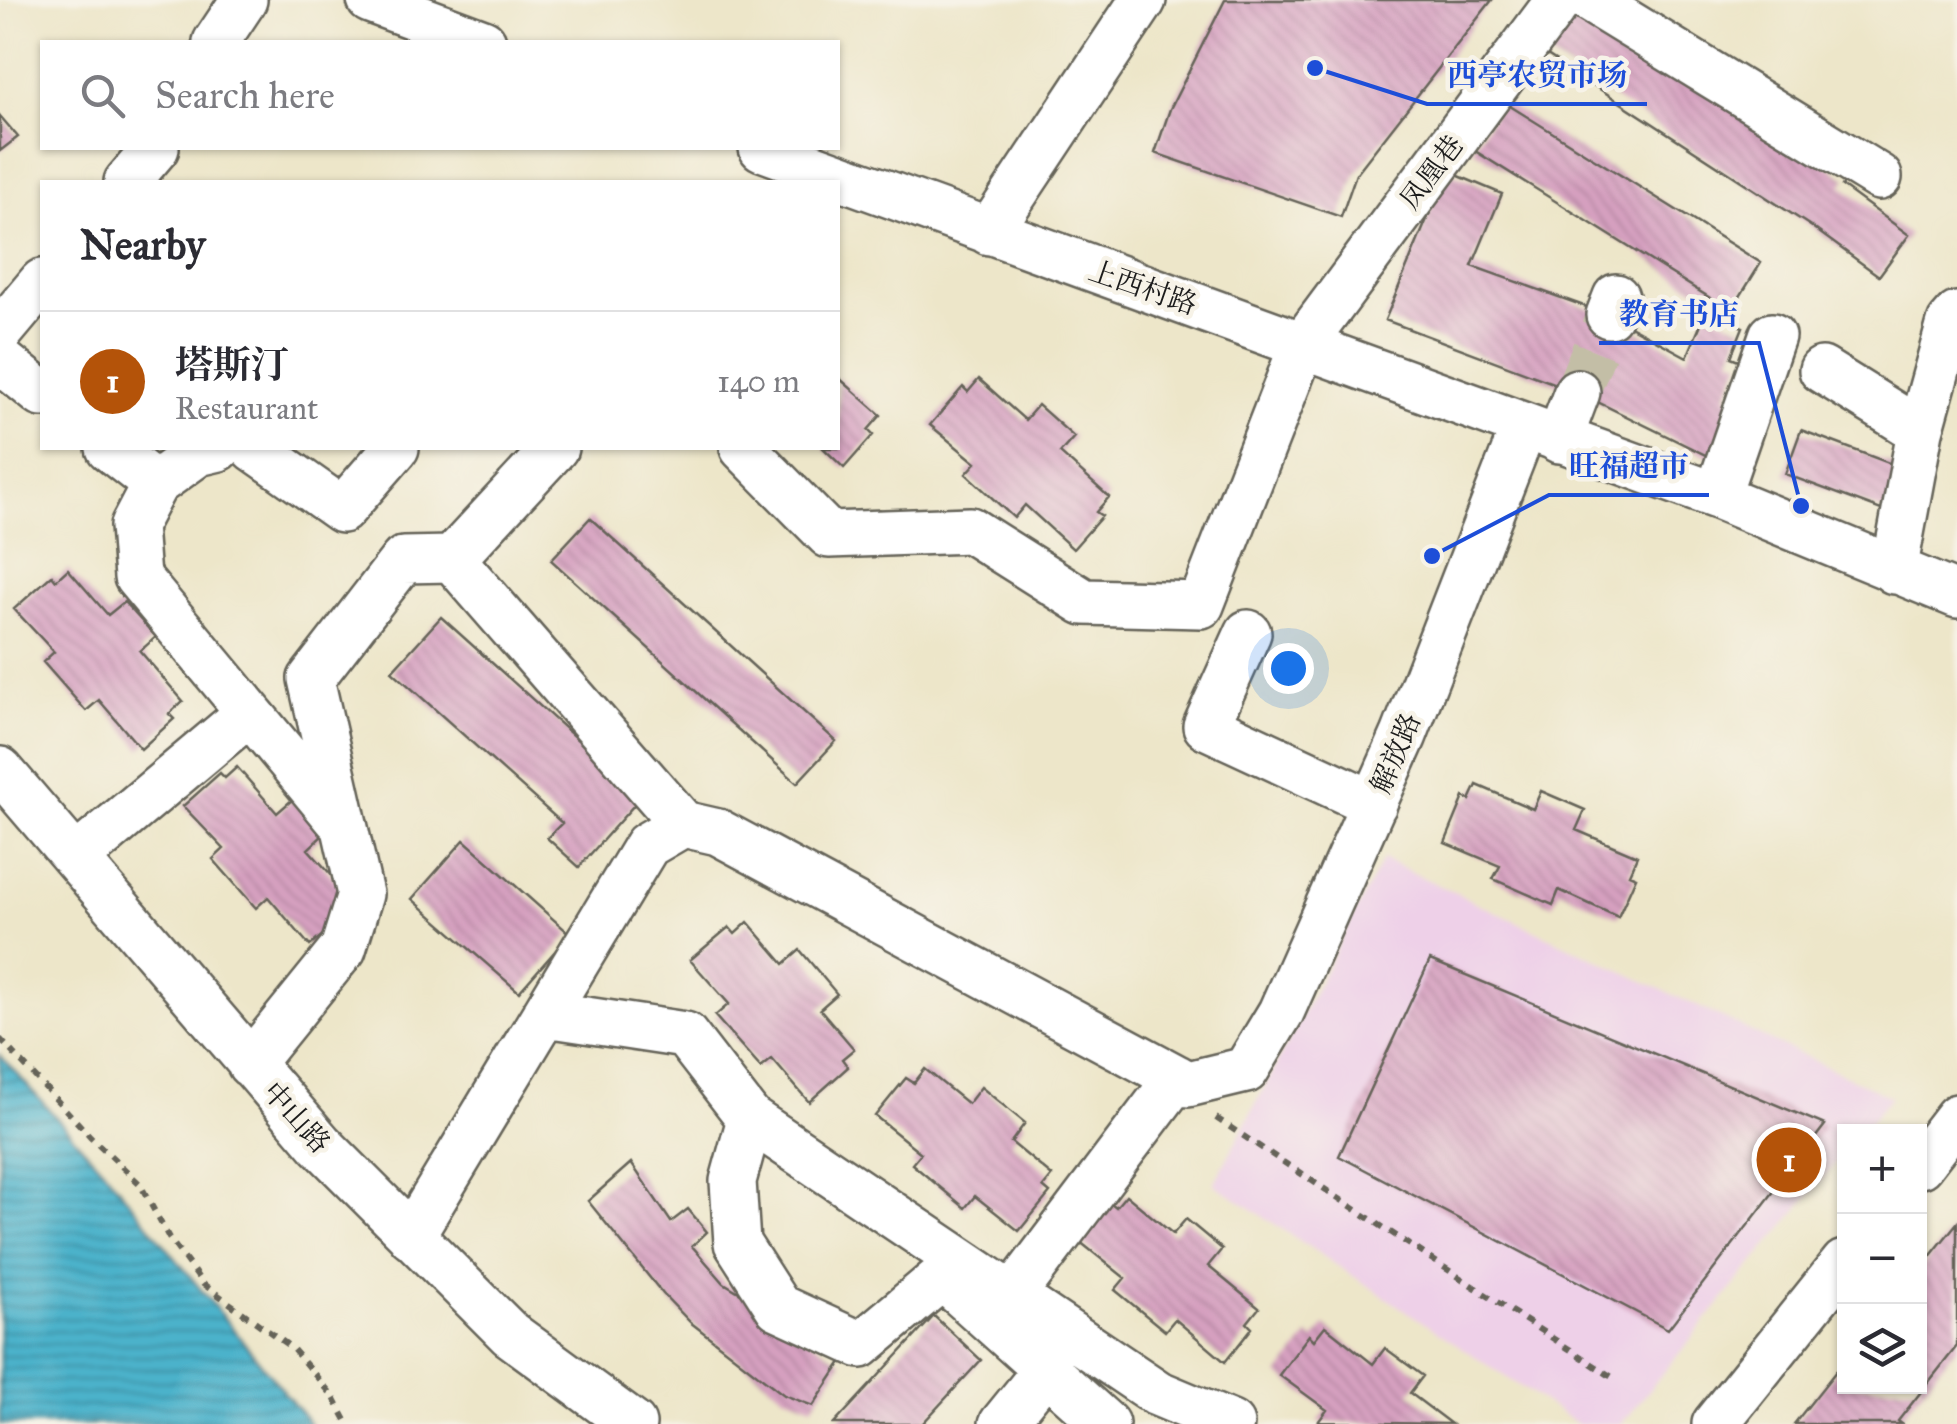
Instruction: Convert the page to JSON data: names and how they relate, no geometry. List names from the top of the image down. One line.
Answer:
{"streets":{"street":["凤凰巷","上西村路","解放路","中山路"]},"crossings":[["凤凰巷","上西村路"],["上西村路","解放路"]],"places":["西亭农贸市场","教育书店","旺福超市"],"page":{"search":"Search here","heading":"Nearby","list":[{"mark":"1","name":"塔斯汀","note":"Restaurant","value":"140 m"}],"pins":"1","map_buttons":["+","−"]}}
